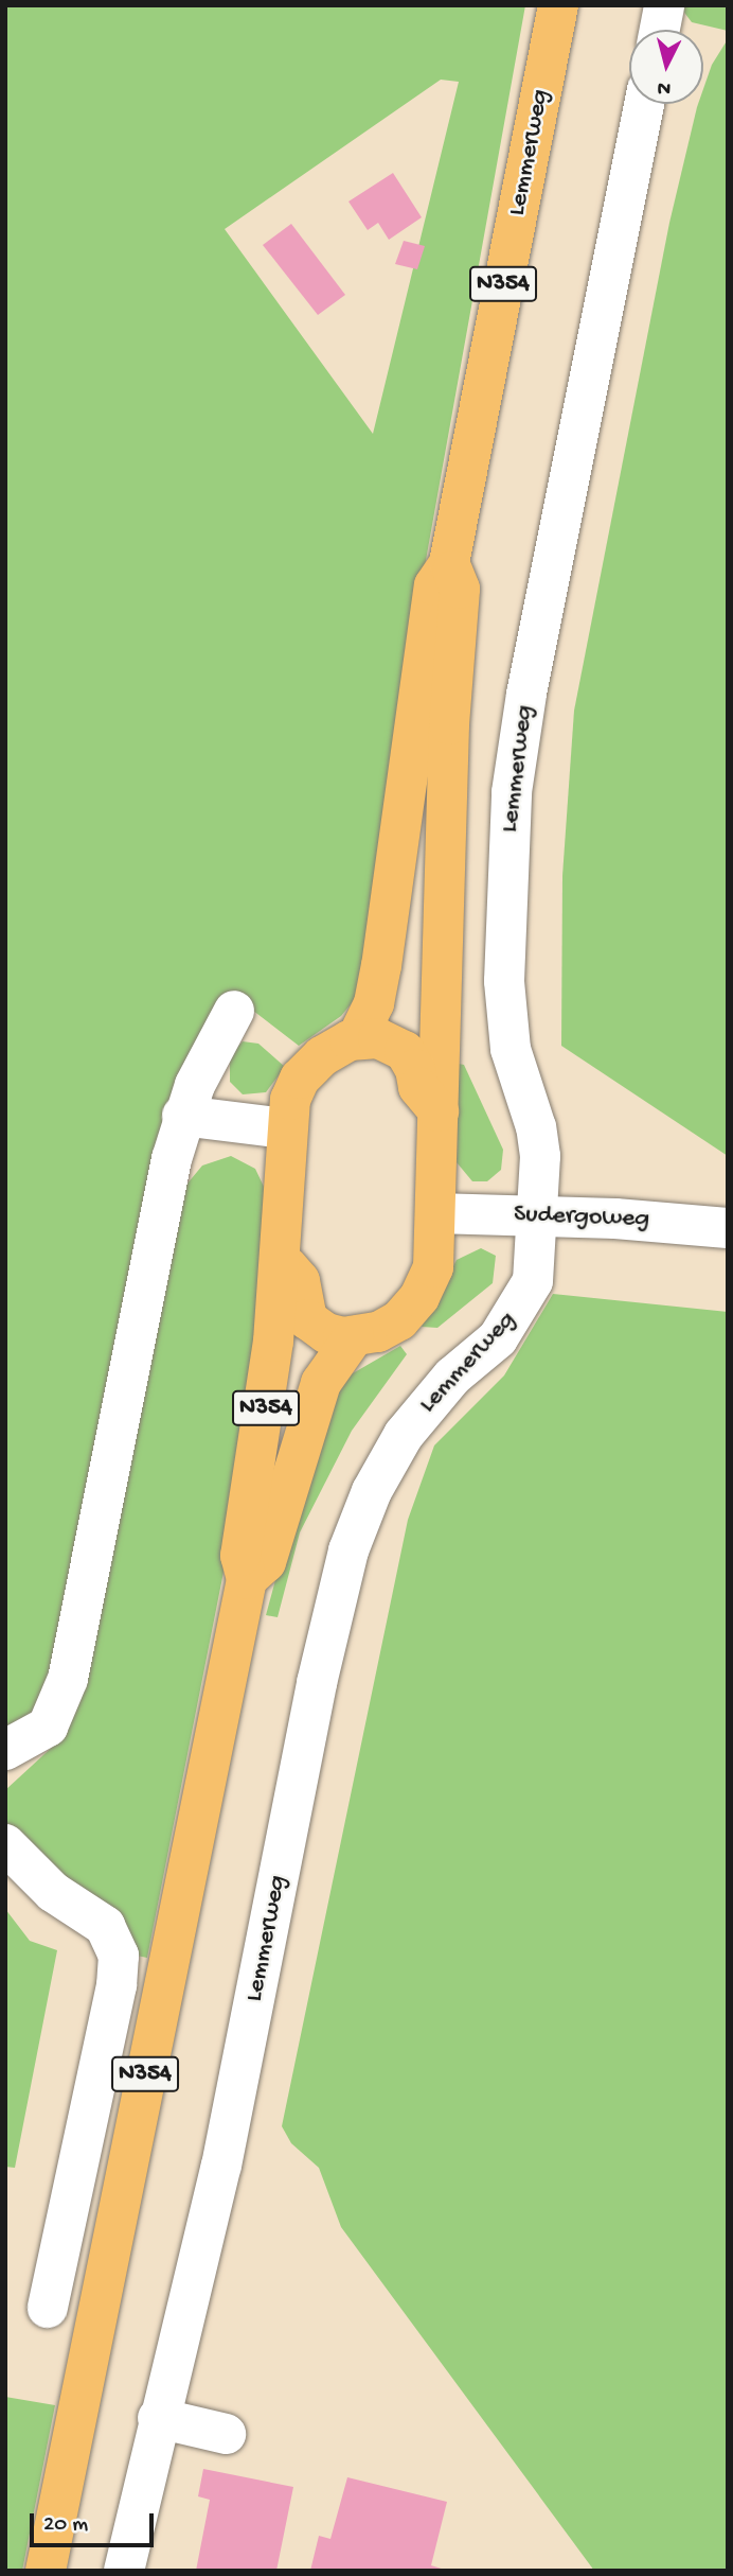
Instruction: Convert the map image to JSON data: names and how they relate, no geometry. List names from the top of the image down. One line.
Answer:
{"streets":{"main road":["Lemmerweg","N354"],"street":["Sudergoweg"]},"crossings":[["Lemmerweg","N354"],["Lemmerweg","Sudergoweg"],["N354","Sudergoweg"]],"scale_bar":"20 m","north":"bottom"}
